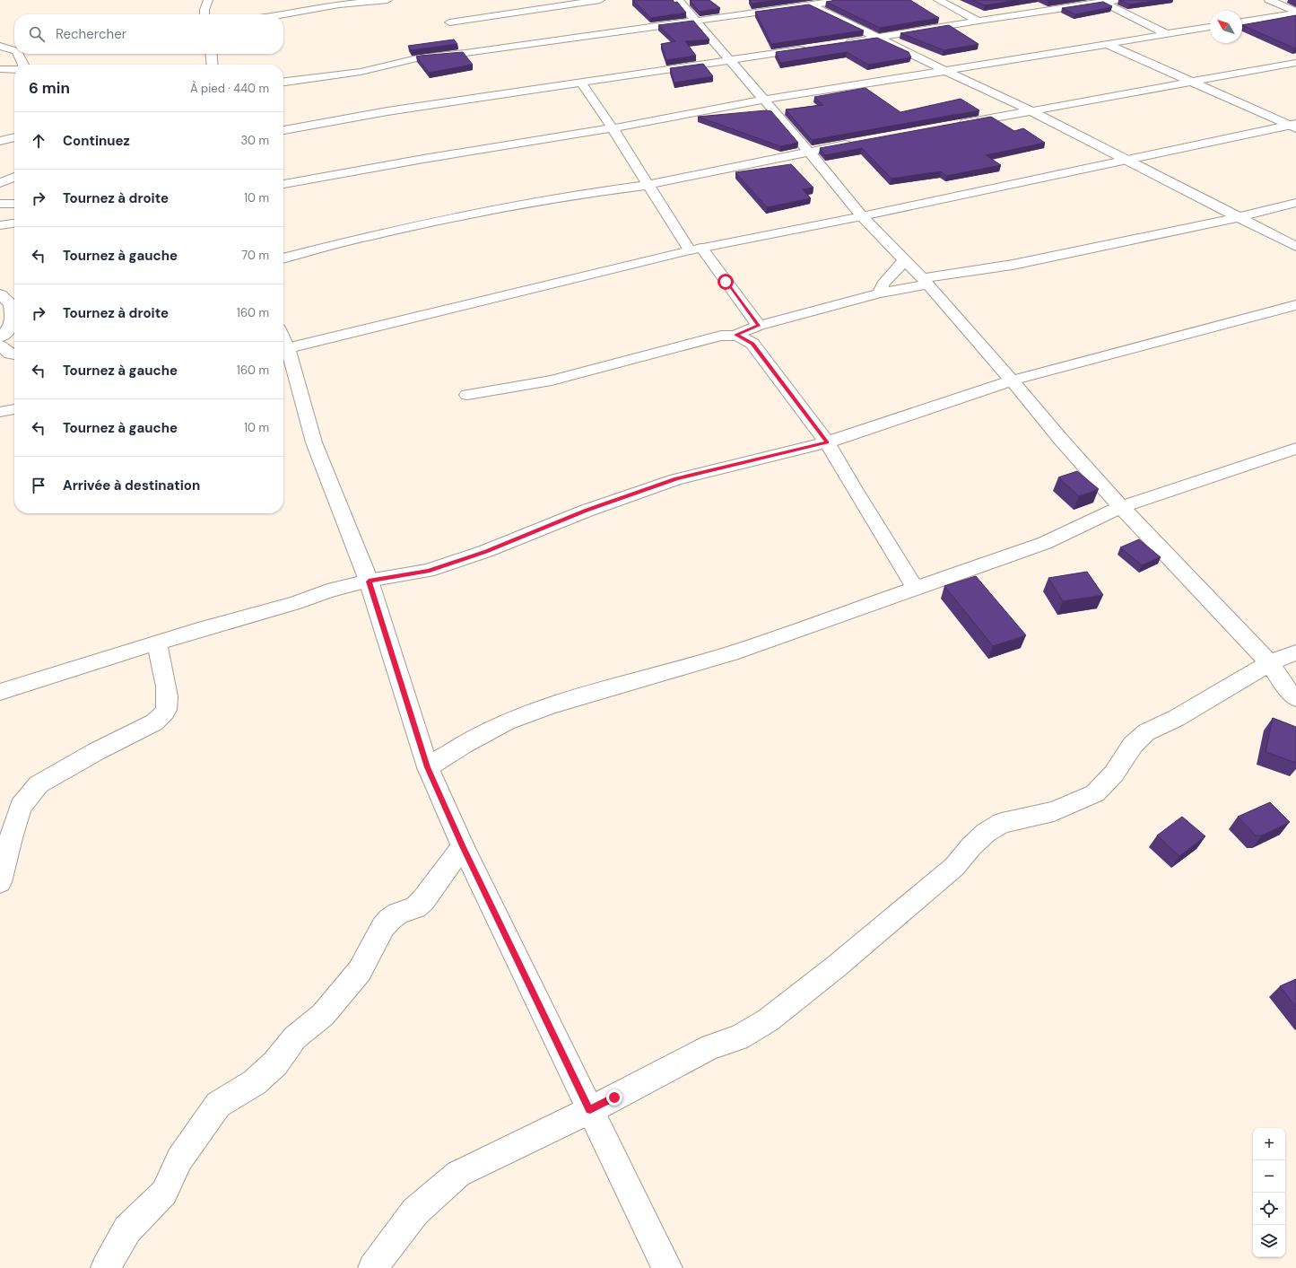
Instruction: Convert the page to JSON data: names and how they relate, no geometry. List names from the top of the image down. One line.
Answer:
{"north":"top left","page":{"search":"Rechercher","heading":["6 min","À pied · 440 m"],"list":[["Continuez","30 m"],["Tournez à droite","10 m"],["Tournez à gauche","70 m"],["Tournez à droite","160 m"],["Tournez à gauche","160 m"],["Tournez à gauche","10 m"],"Arrivée à destination"],"map_buttons":["+","−"]}}
